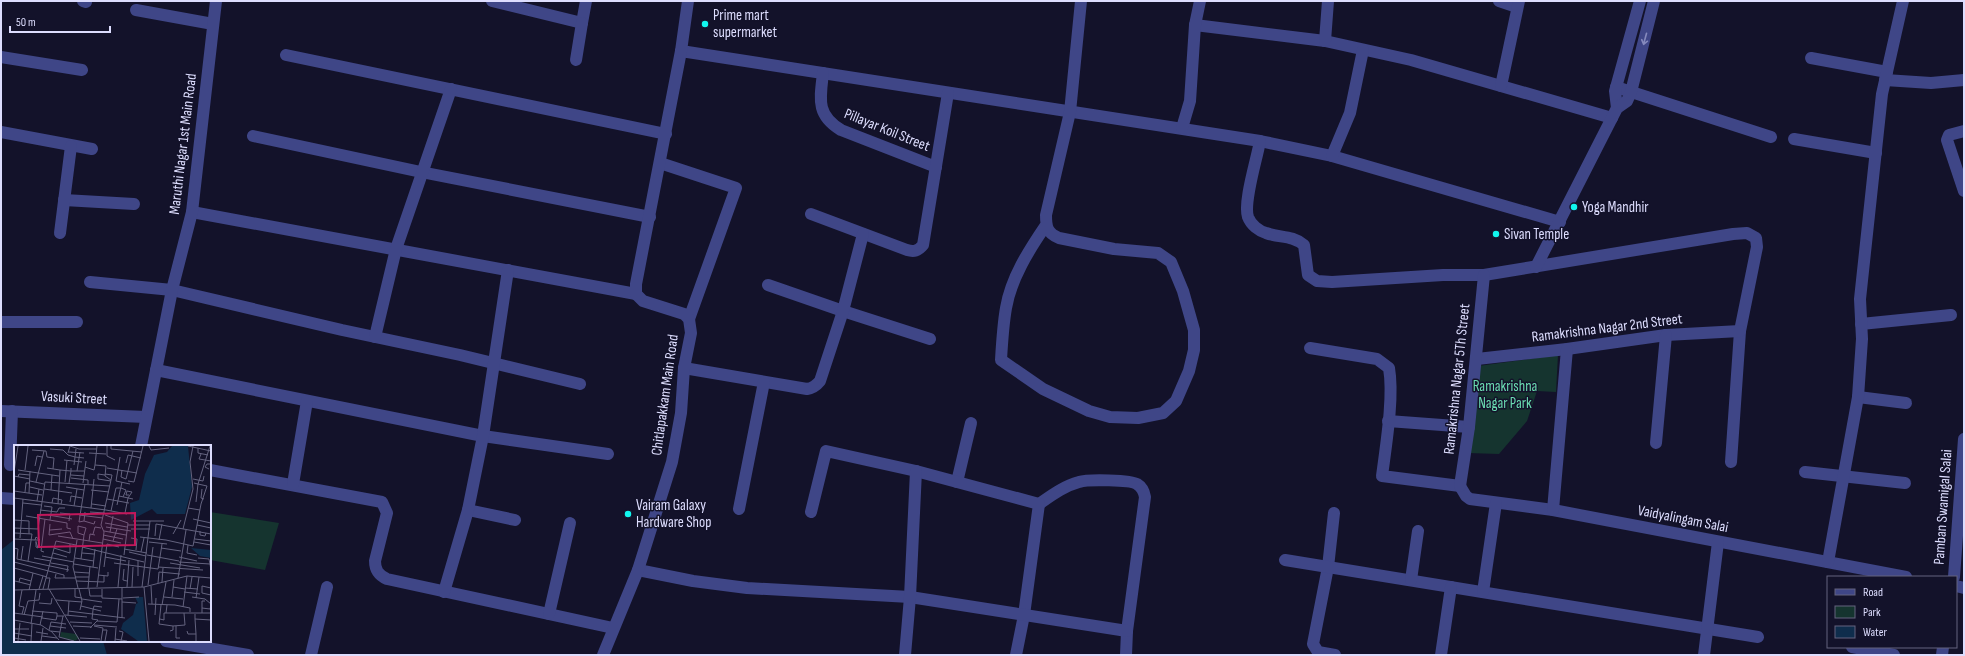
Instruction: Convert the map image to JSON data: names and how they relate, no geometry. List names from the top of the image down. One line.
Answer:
{"streets":{"street":["Pillayar Koil Street","Maruthi Nagar 1st Main Road","Ramakrishna Nagar 2nd Street","Ramakrishna Nagar 5Th Street","Chitlapakkam Main Road","Vasuki Street","Pamban Swamigal Salai","Vaidyalingam Salai"]},"crossings":[["Maruthi Nagar 1st Main Road","Chitlapakkam Main Road"],["Maruthi Nagar 1st Main Road","Vasuki Street"],["Ramakrishna Nagar 2nd Street","Ramakrishna Nagar 5Th Street"],["Ramakrishna Nagar 5Th Street","Vaidyalingam Salai"]],"parks":["Ramakrishna Nagar Park"],"places":["Prime mart supermarket","Yoga Mandhir","Sivan Temple","Vairam Galaxy Hardware Shop"],"legend":["Road","Park","Water"],"scale_bar":"50 m"}
